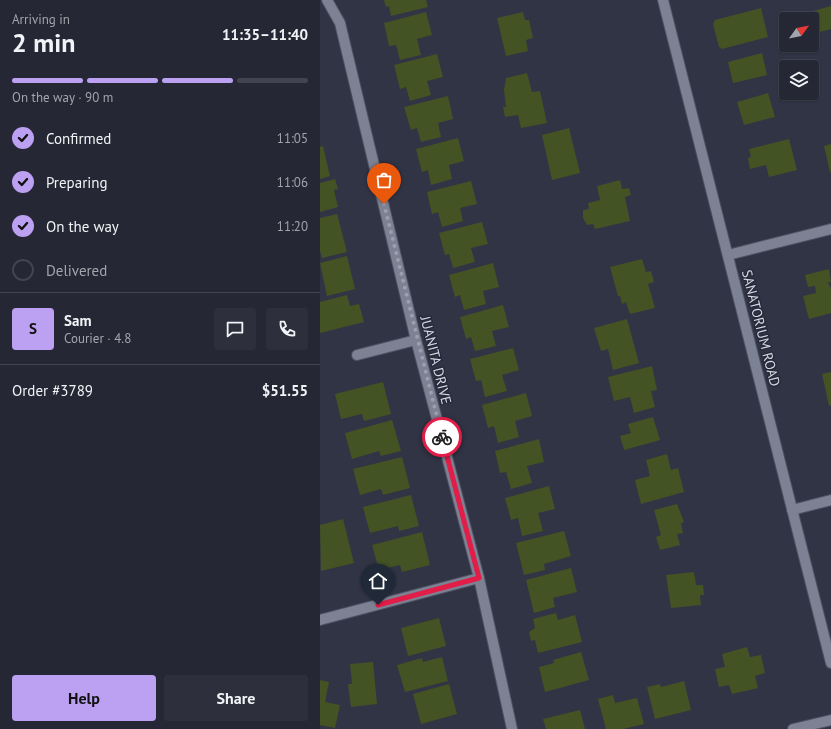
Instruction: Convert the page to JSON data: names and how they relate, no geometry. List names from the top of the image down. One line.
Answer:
{"streets":{"street":["SANATORIUM ROAD","JUANITA DRIVE"]},"north":"top right","page":{"heading":["2 min","Arriving in","11:35–11:40"],"panel":["Sam","Courier · 4.8","Order #3789","$51.55"],"bar":"On the way · 90 m","list":[["Confirmed","11:05"],["Preparing","11:06"],["On the way","11:20"],"Delivered"],"round":"S","buttons":["Help","Share"]}}
